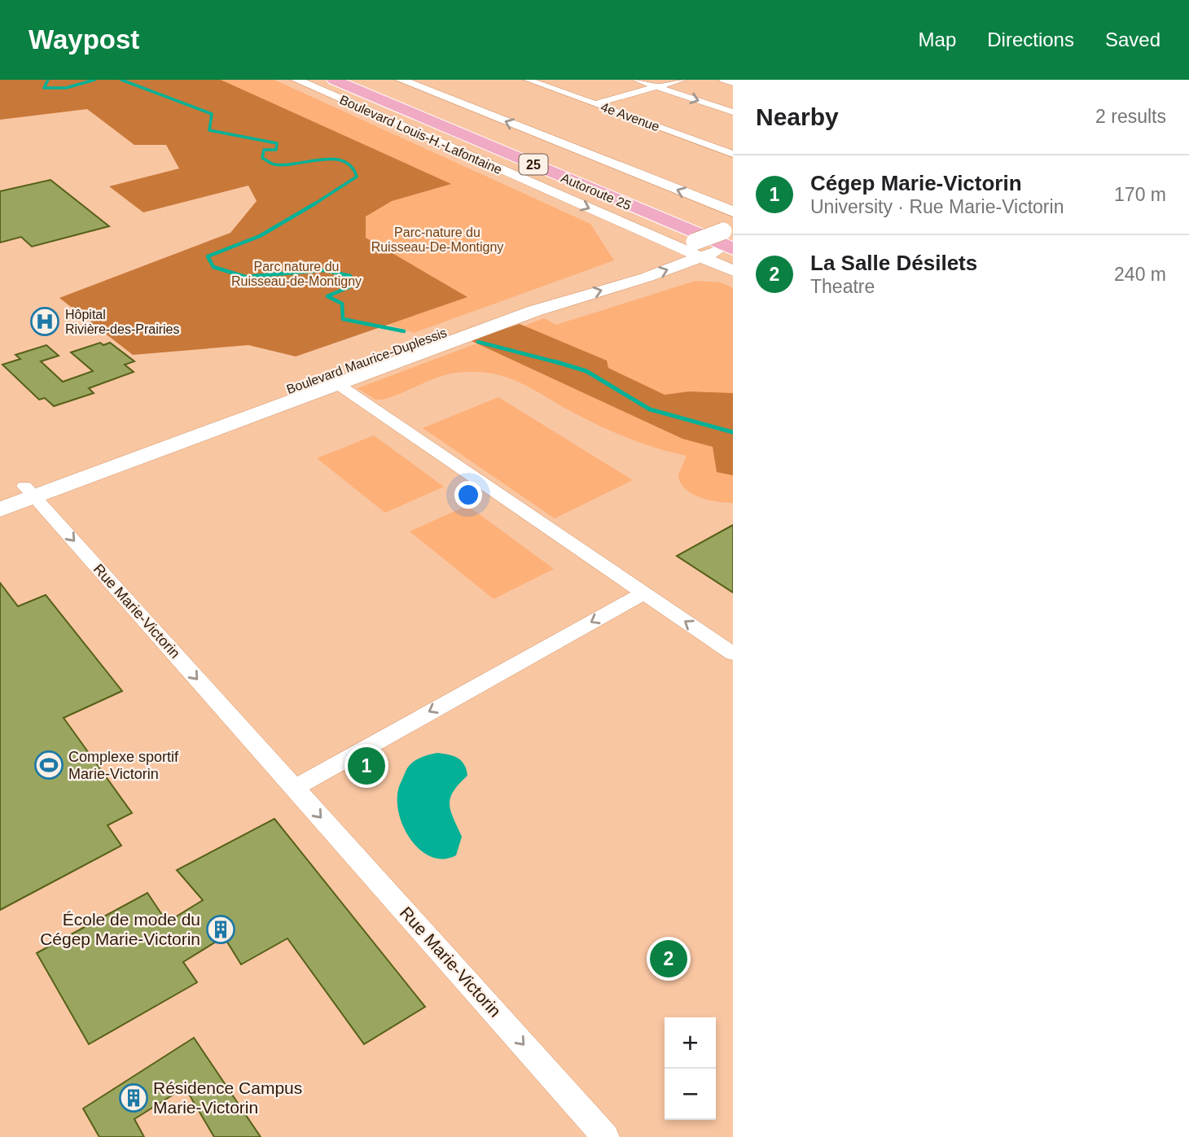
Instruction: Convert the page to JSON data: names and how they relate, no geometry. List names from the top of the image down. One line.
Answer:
{"streets":{"highway":["25","Autoroute 25"],"main road":["Boulevard Louis-H.-Lafontaine","Boulevard Maurice-Duplessis"],"street":["4e Avenue","Rue Marie-Victorin"]},"crossings":[["Boulevard Louis-H.-Lafontaine","Autoroute 25"],["Boulevard Louis-H.-Lafontaine","Boulevard Maurice-Duplessis"],["Autoroute 25","Boulevard Maurice-Duplessis"],["Boulevard Maurice-Duplessis","Rue Marie-Victorin"]],"one_way":["Rue Marie-Victorin"],"parks":["Parc-nature du Ruisseau-De-Montigny","Parc nature du Ruisseau-de-Montigny"],"places":{"hospital":["Hôpital Rivière-des-Prairies"],"sports":["Complexe sportif Marie-Victorin"],"building":["École de mode du Cégep Marie-Victorin","Résidence Campus Marie-Victorin"]},"page":{"header":"Waypost","nav":["Map","Directions","Saved"],"heading":["Nearby","2 results"],"list":[{"mark":"1","name":"Cégep Marie-Victorin","note":"University · Rue Marie-Victorin","value":"170 m"},{"mark":"2","name":"La Salle Désilets","note":"Theatre","value":"240 m"}],"pins":["1","2"],"map_buttons":["+","−"]}}
